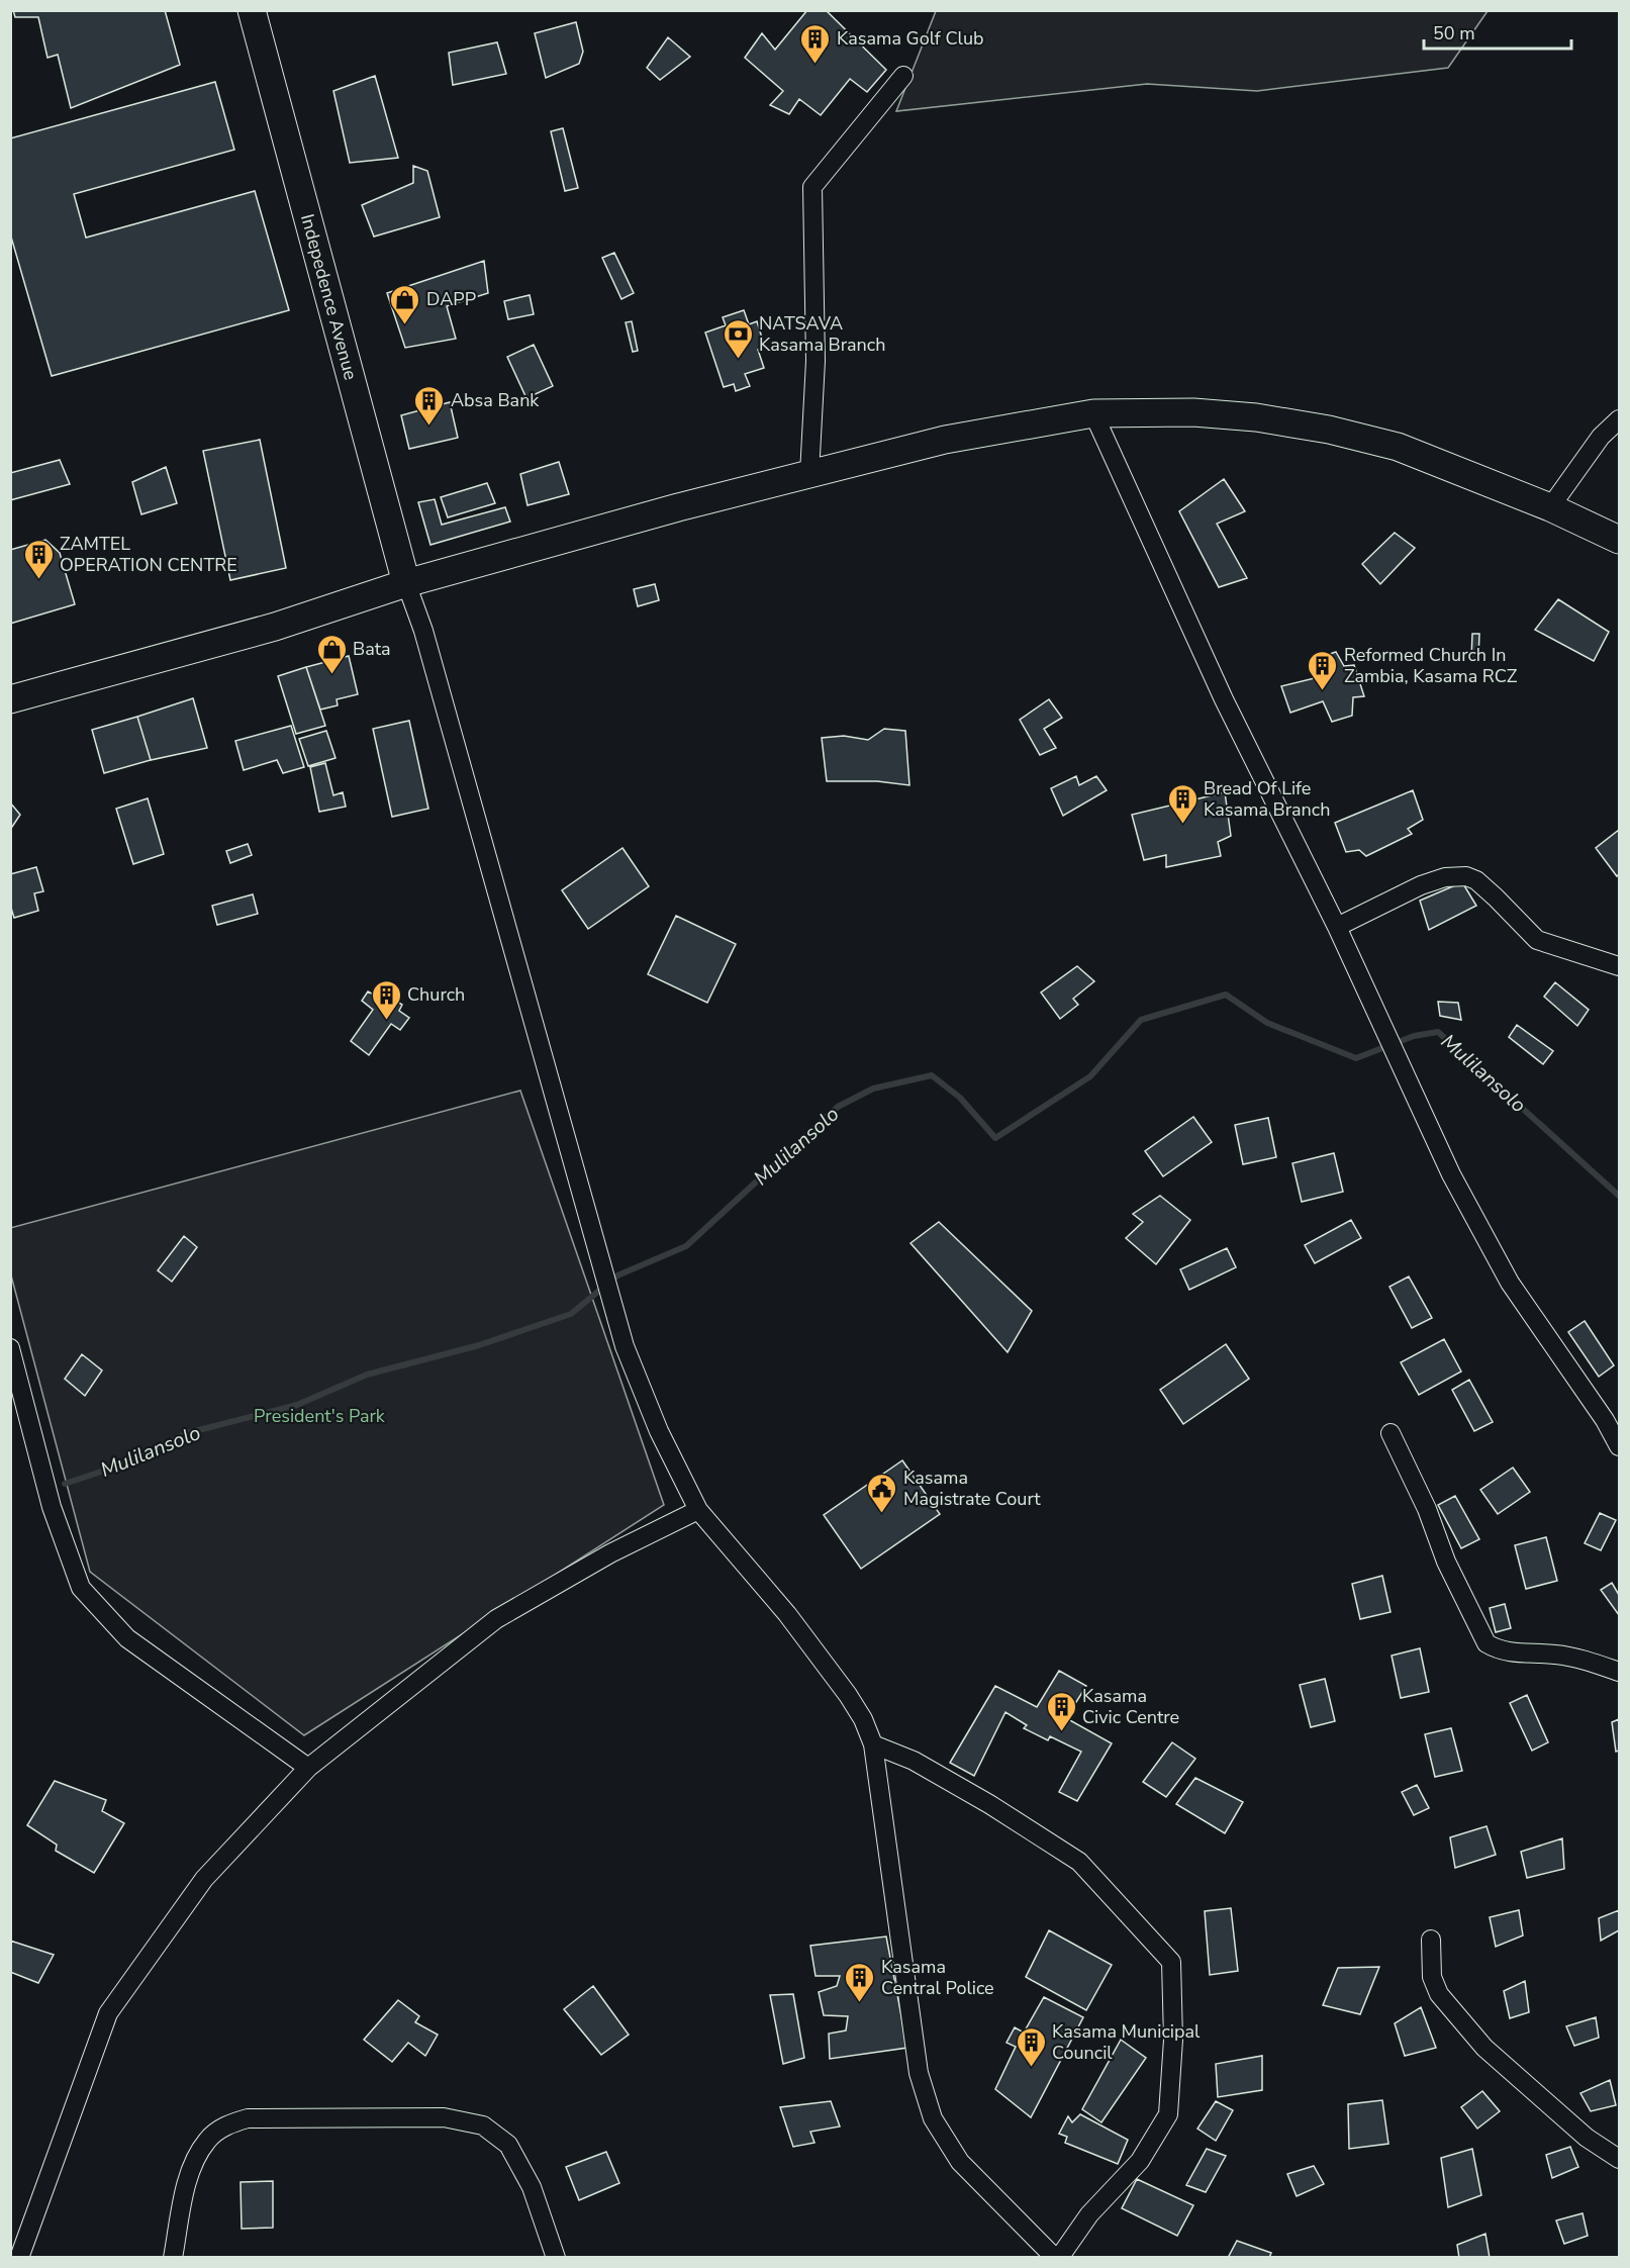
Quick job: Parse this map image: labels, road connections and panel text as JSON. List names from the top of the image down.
{
  "streets": {
    "main road": ["Indepedence Avenue"]
  },
  "water": ["Mulilansolo"],
  "parks": ["President's Park"],
  "places": {
    "building": [
      "Kasama Golf Club",
      "Absa Bank",
      "ZAMTEL OPERATION CENTRE",
      "Reformed Church In Zambia, Kasama RCZ",
      "Bread Of Life Kasama Branch",
      "Church",
      "Kasama Civic Centre",
      "Kasama Central Police",
      "Kasama Municipal Council"
    ],
    "shop": ["DAPP", "Bata"],
    "bank": ["NATSAVA Kasama Branch"],
    "public building": ["Kasama Magistrate Court"]
  },
  "scale_bar": "50 m"
}
